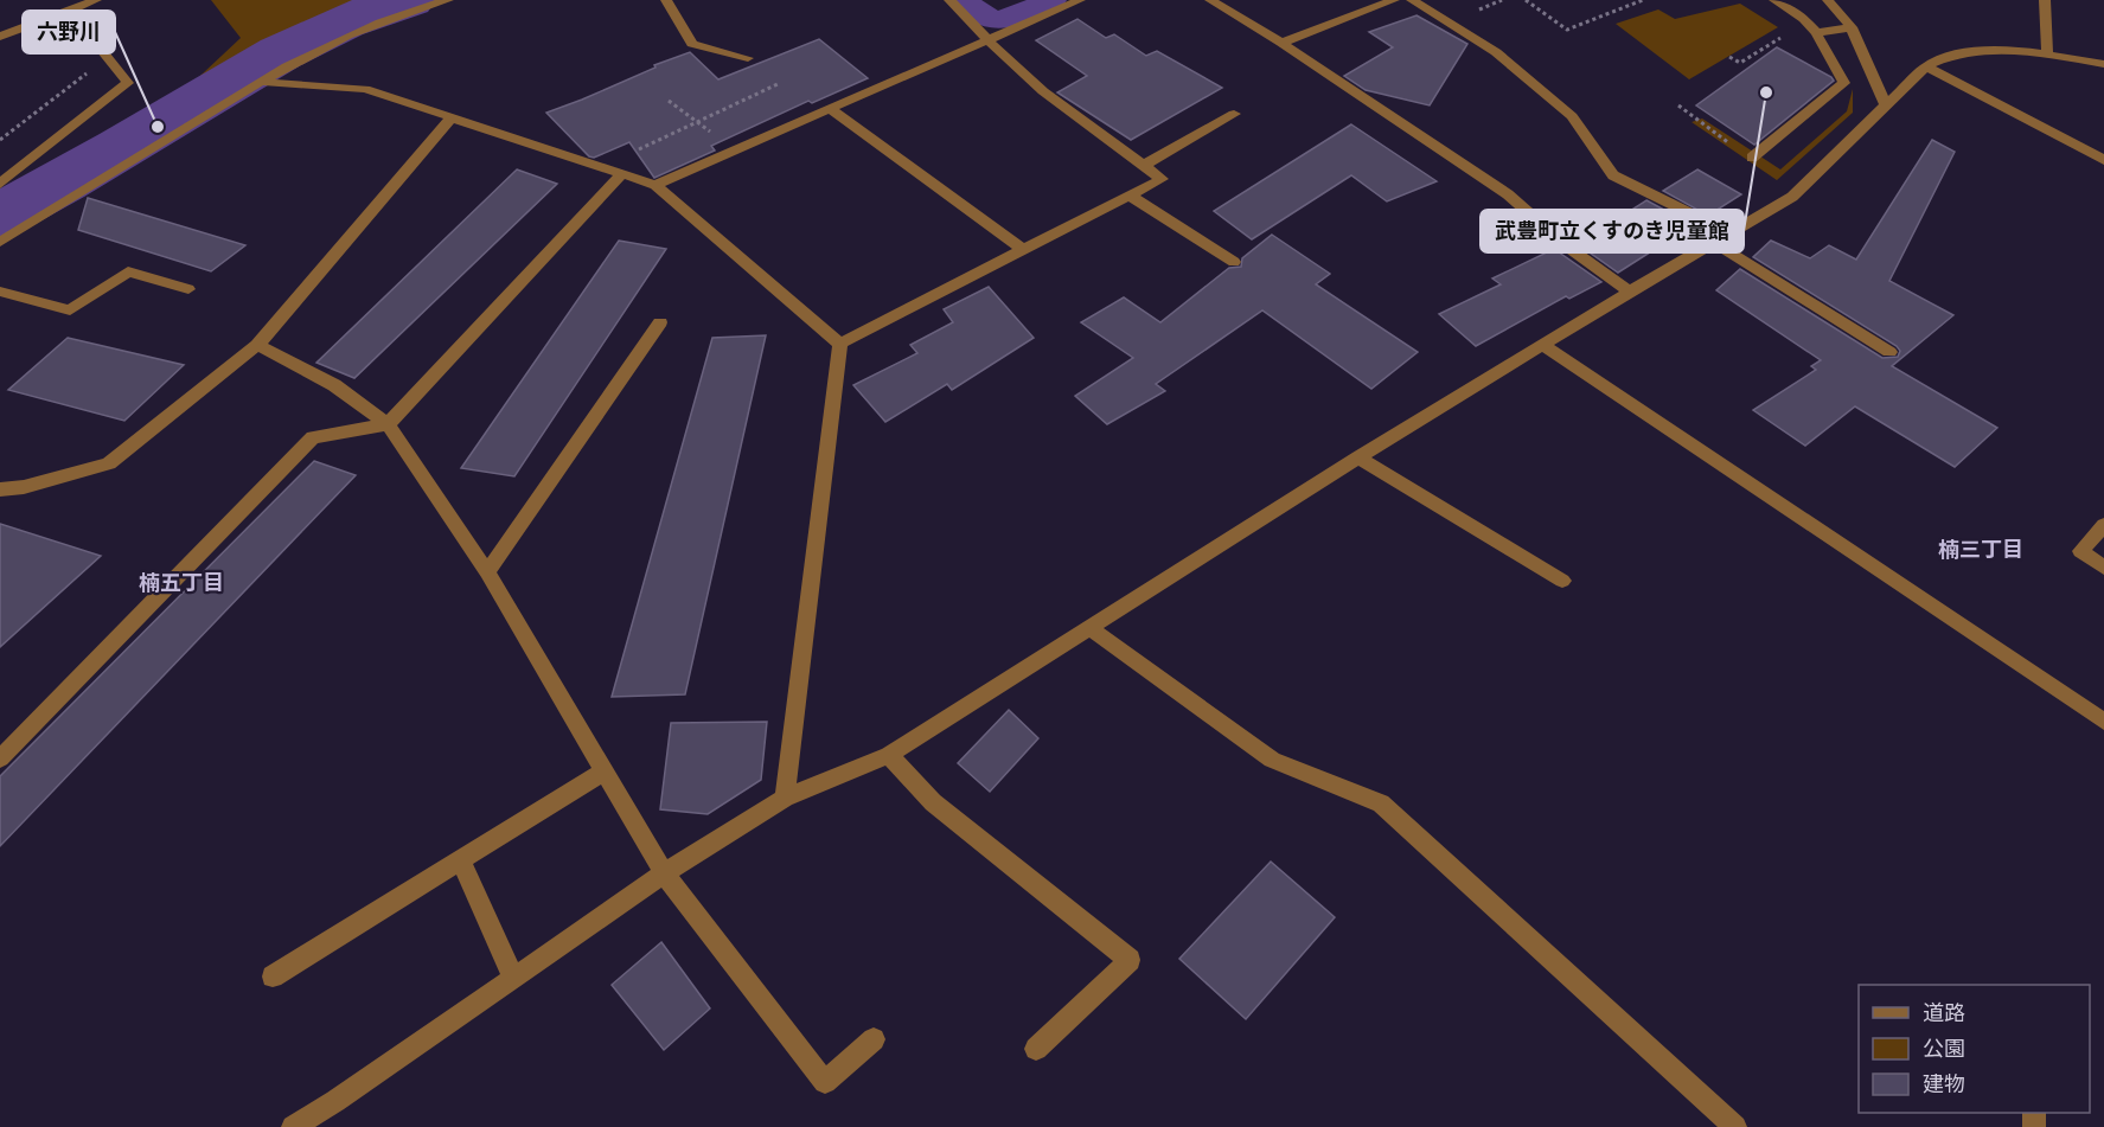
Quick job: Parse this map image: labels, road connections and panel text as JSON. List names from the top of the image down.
{
  "districts": ["楠三丁目", "楠五丁目"],
  "places": ["武豊町立くすのき児童館", "六野川"],
  "legend": ["道路", "公園", "建物"]
}
